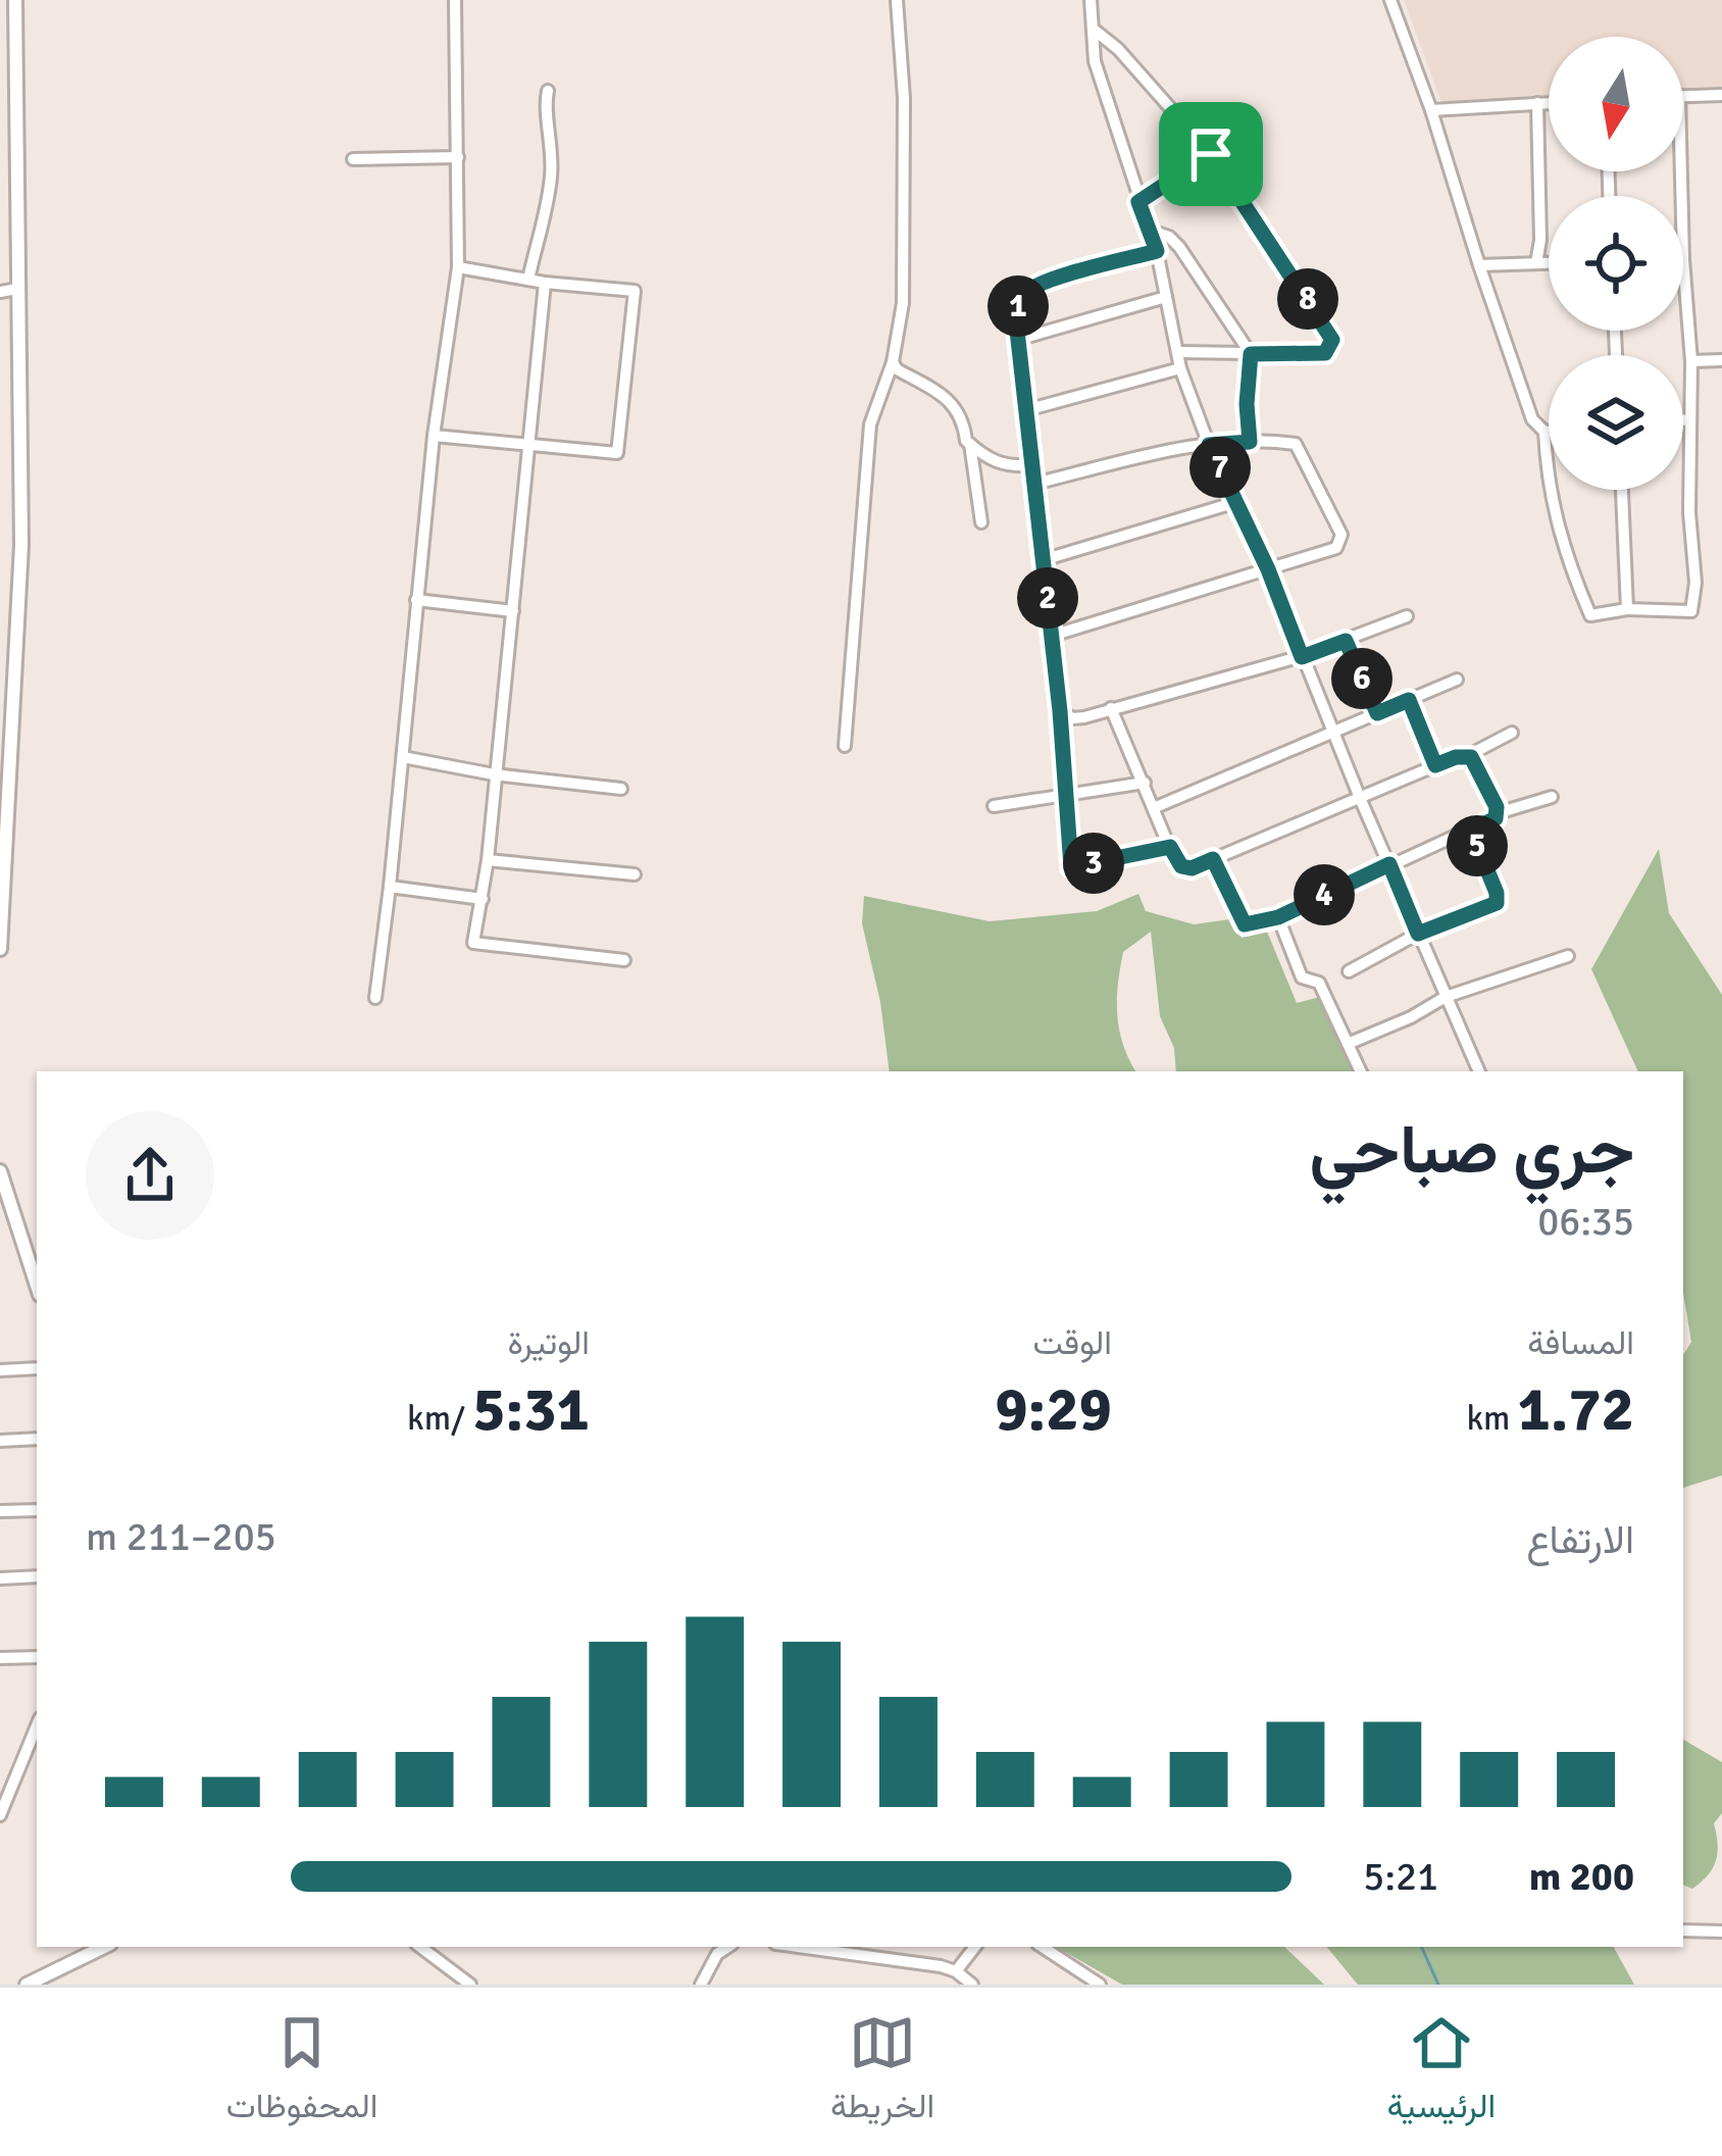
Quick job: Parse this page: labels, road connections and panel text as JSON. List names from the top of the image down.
{
  "north": "bottom",
  "page": {
    "pins": [
      "8",
      "1",
      "7",
      "2",
      "6",
      "5",
      "3",
      "4"
    ],
    "heading": ["جري صباحي", "06:35"],
    "stats": [
      ["المسافة", "1.72 km"],
      ["الوقت", "9:29"],
      ["الوتيرة", "5:31 /km"]
    ],
    "chart": ["الارتفاع", "205–211 m"],
    "list": [
      {
        "name": "200 m",
        "note": "5:21"
      }
    ],
    "tabs": ["الرئيسية", "الخريطة", "المحفوظات"]
  }
}
